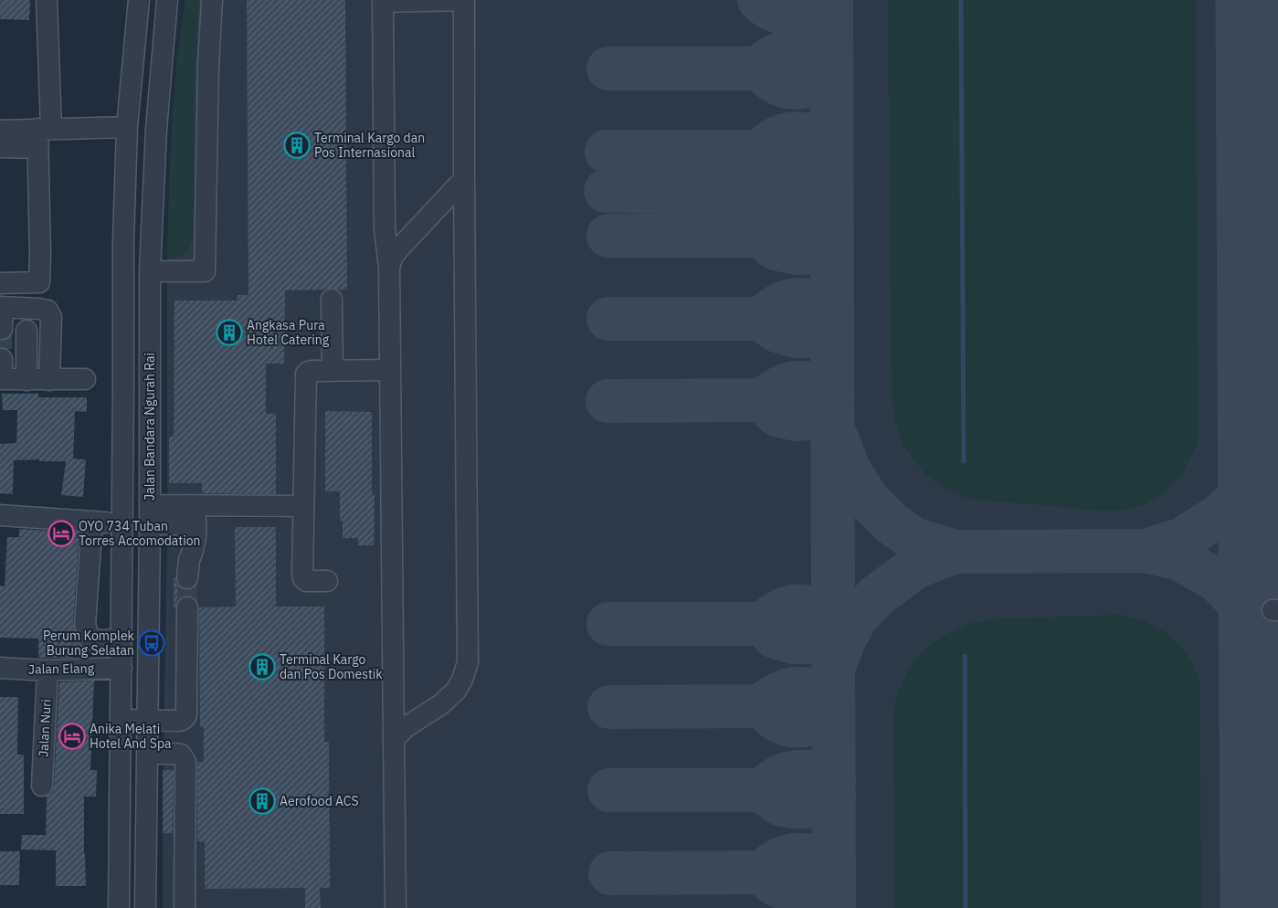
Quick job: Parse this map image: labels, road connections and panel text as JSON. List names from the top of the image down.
{
  "streets": {
    "street": ["Jalan Bandara Ngurah Rai", "Jalan Elang", "Jalan Nuri"]
  },
  "crossings": [
    ["Jalan Bandara Ngurah Rai", "Jalan Elang"],
    ["Jalan Elang", "Jalan Nuri"]
  ],
  "places": {
    "building": [
      "Terminal Kargo dan Pos Internasional",
      "Angkasa Pura Hotel Catering",
      "Terminal Kargo dan Pos Domestik",
      "Aerofood ACS"
    ],
    "hotel": ["OYO 734 Tuban Torres Accomodation", "Anika Melati Hotel And Spa"],
    "bus stop": ["Perum Komplek Burung Selatan"]
  }
}
